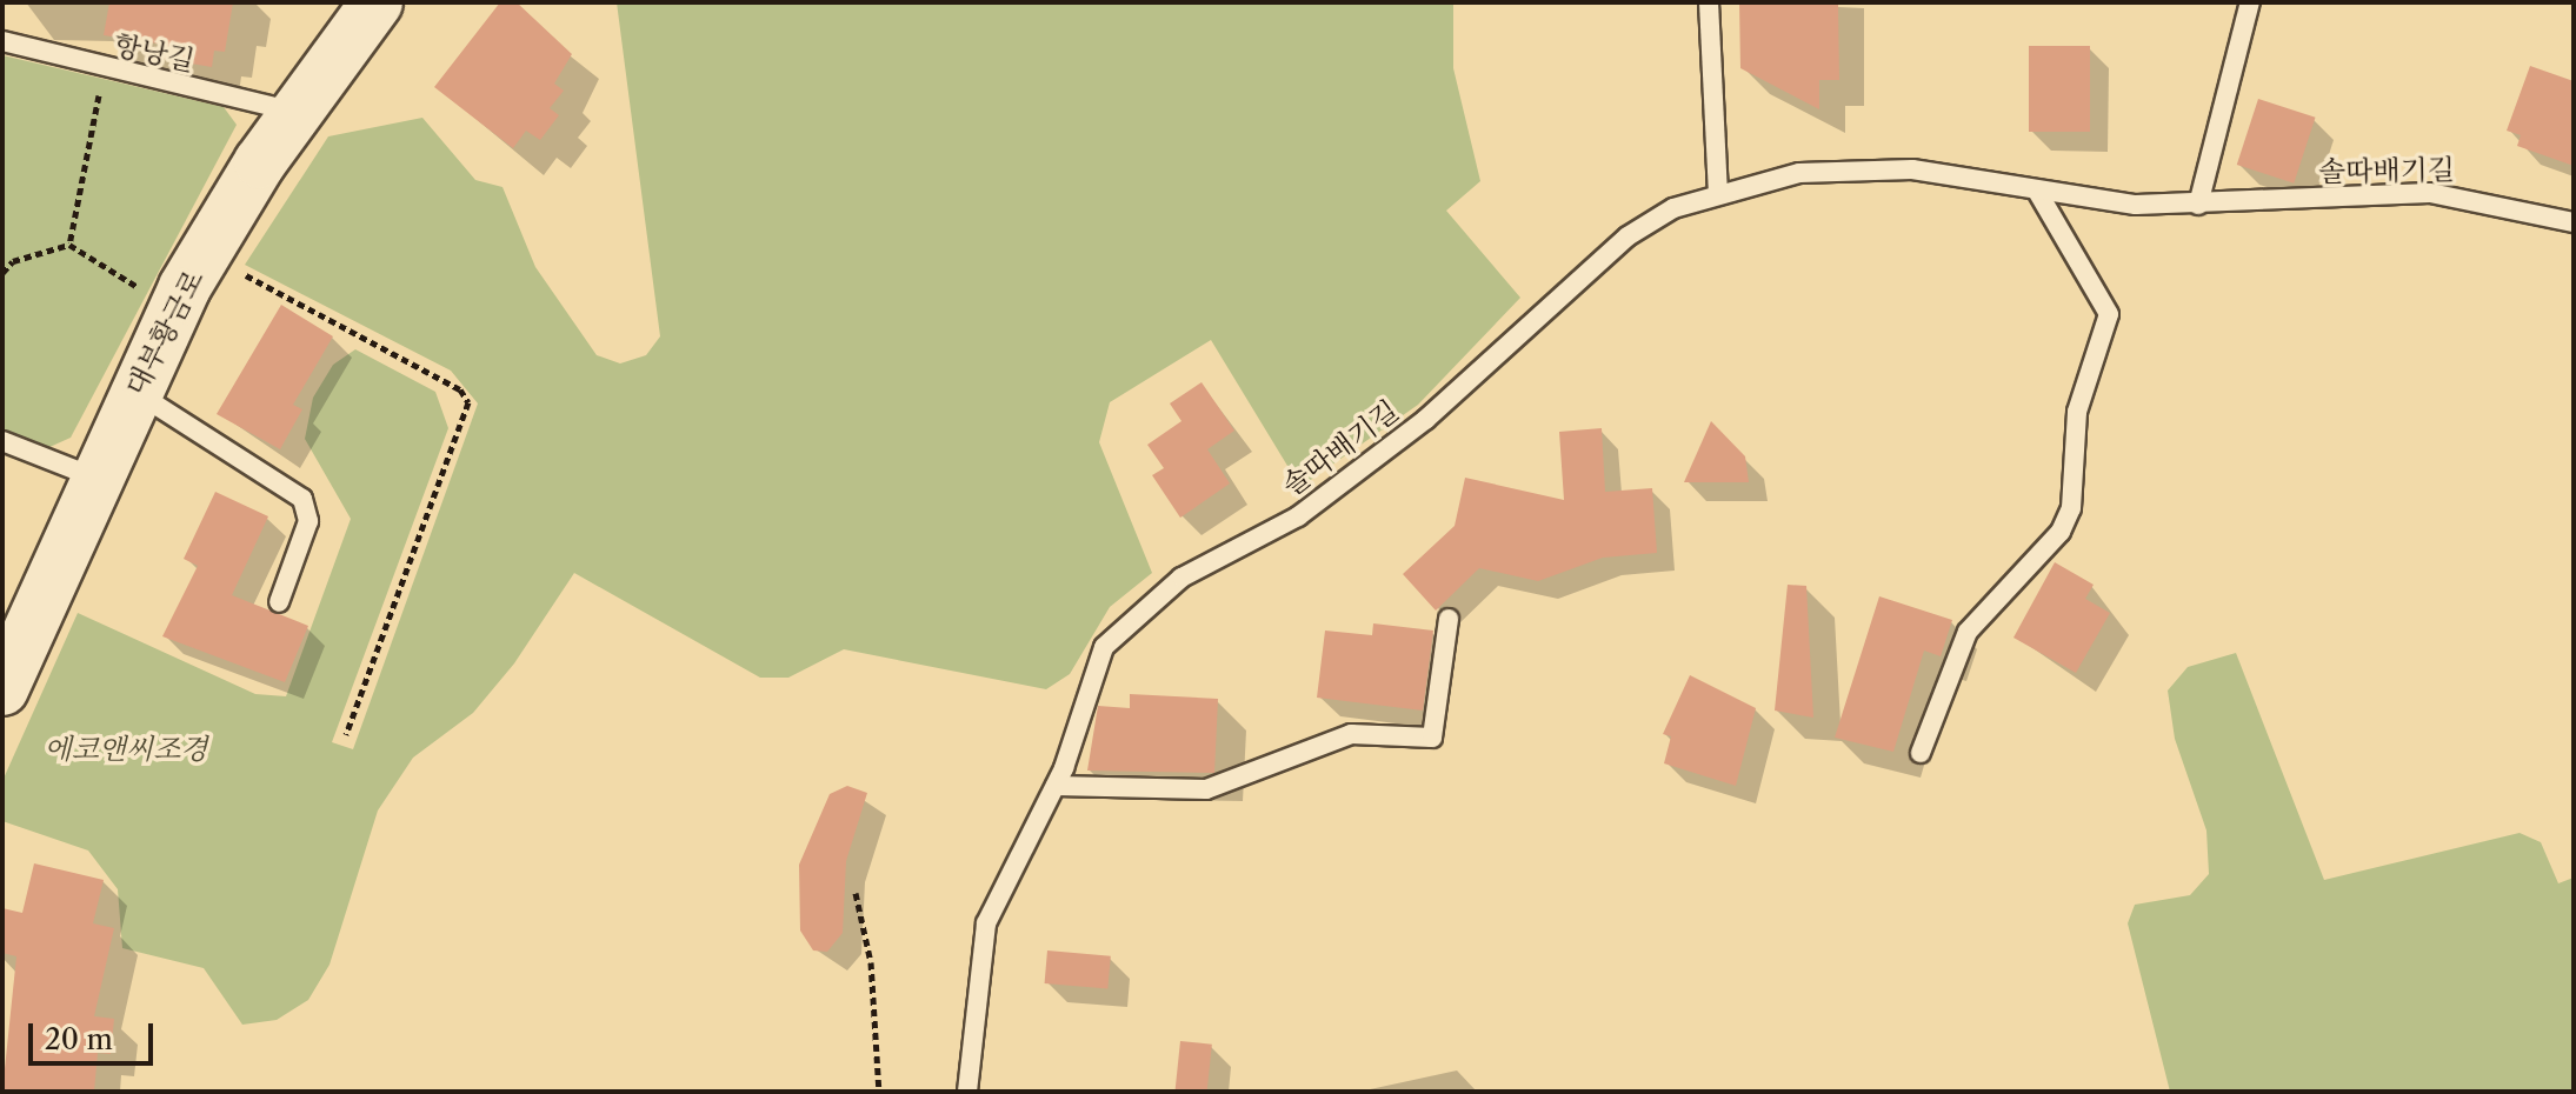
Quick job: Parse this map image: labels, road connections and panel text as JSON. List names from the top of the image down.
{
  "streets": {
    "main road": ["대부황금로"],
    "lane": ["항낭길", "솔따배기길"]
  },
  "crossings": [
    ["항낭길", "대부황금로"]
  ],
  "parks": ["에코앤씨조경"],
  "scale_bar": "20 m"
}
